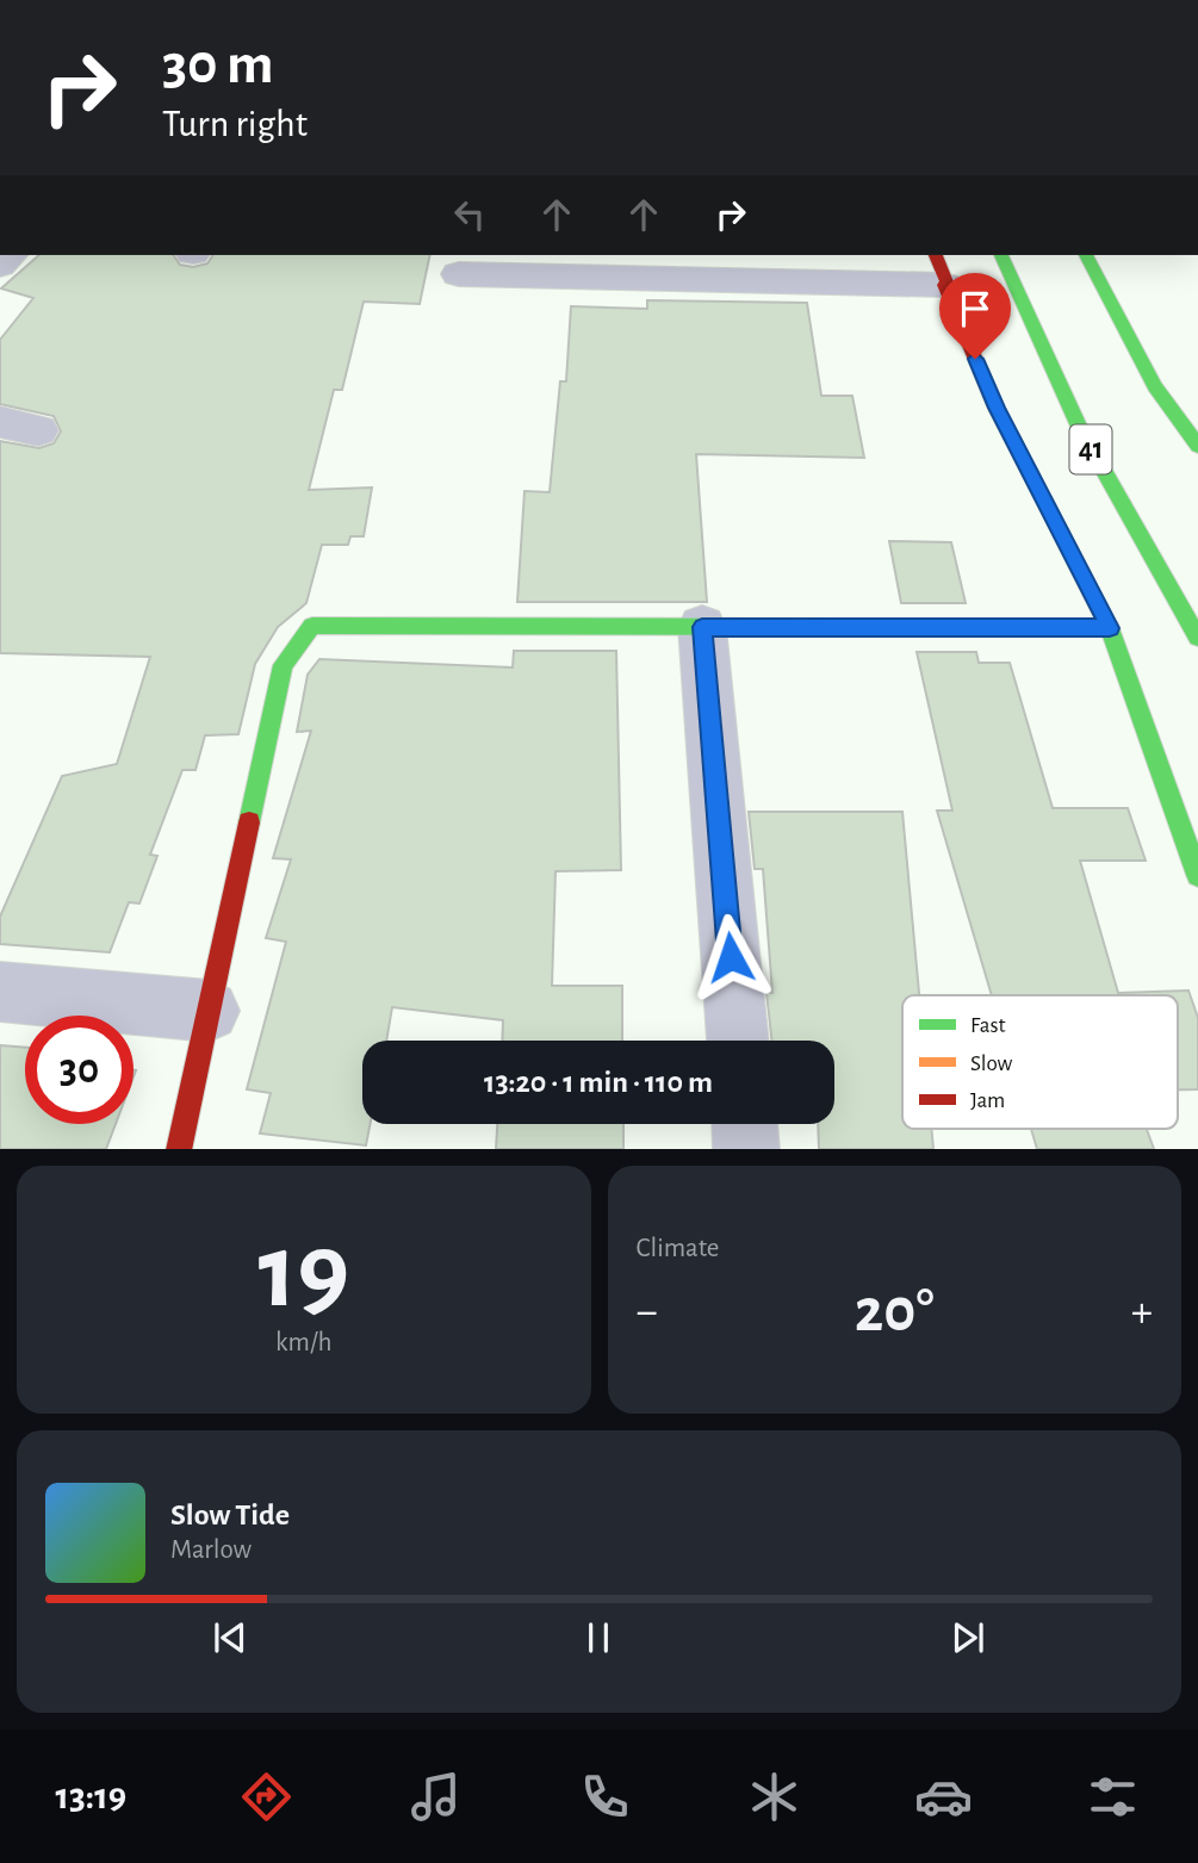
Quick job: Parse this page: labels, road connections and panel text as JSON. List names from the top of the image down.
{
  "streets": {
    "main road": ["41"]
  },
  "legend": ["Fast", "Slow", "Jam"],
  "page": {
    "turn": ["30 m", "Turn right"],
    "limit": "30",
    "trip": "13:20 · 1 min · 110 m",
    "tile": [
      ["19", "km/h"],
      "Climate"
    ],
    "heat": ["−", "20°", "+"],
    "song": ["Slow Tide", "Marlow"],
    "tabs": "13:19"
  }
}
